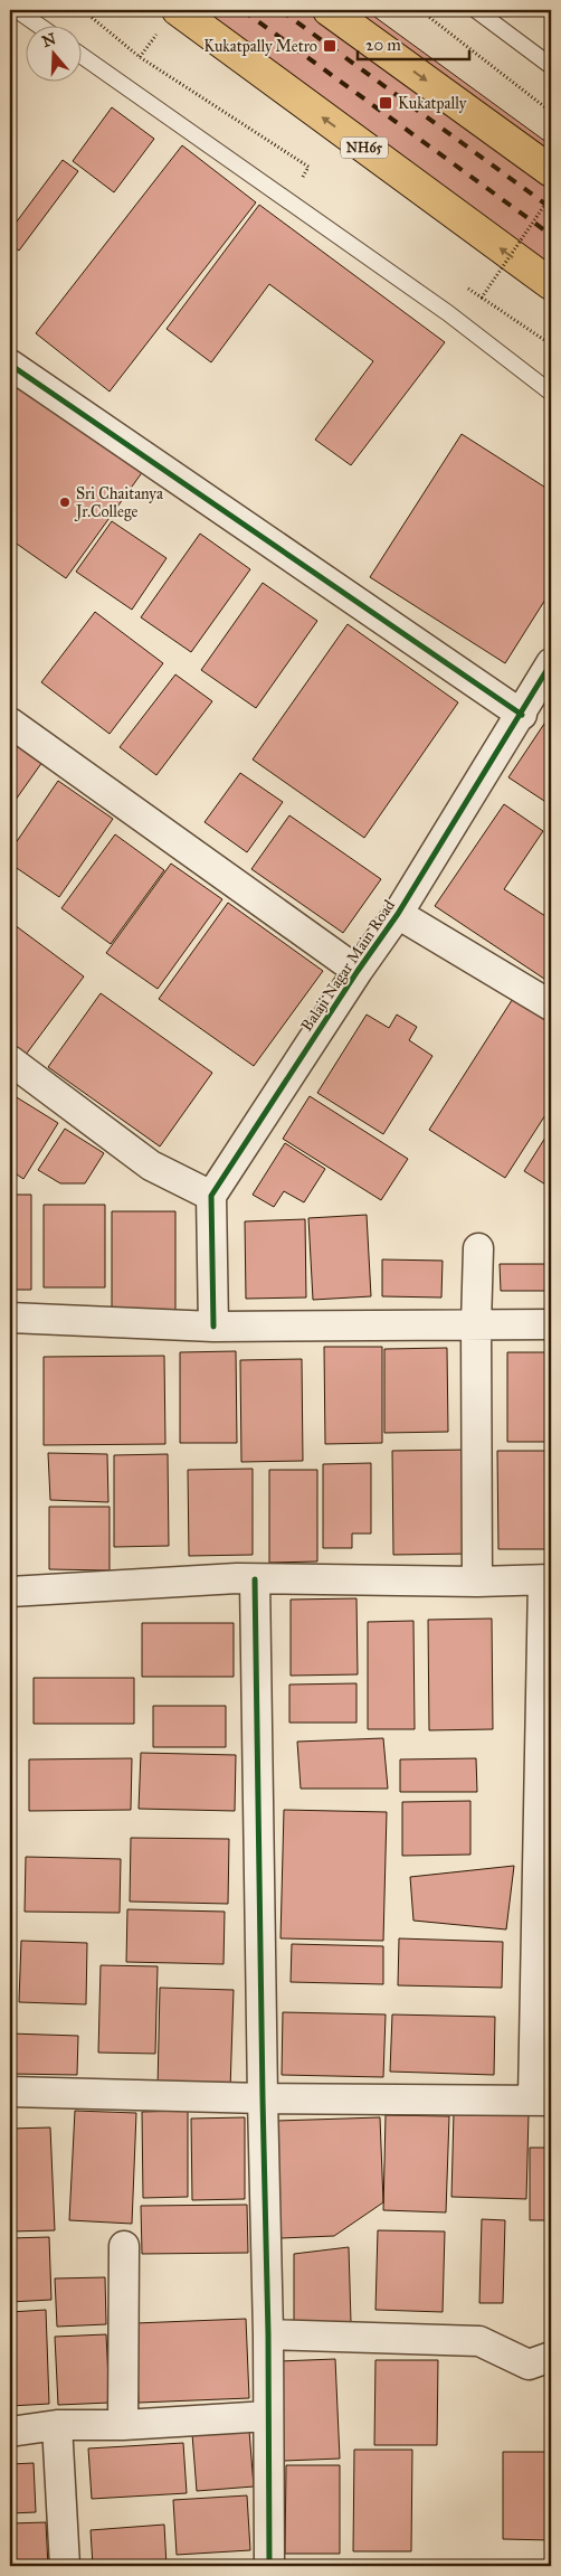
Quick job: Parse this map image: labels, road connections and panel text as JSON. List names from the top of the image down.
{
  "streets": {
    "highway": ["NH65"],
    "street": ["Balaji Nagar Main Road"]
  },
  "places": {
    "transit": ["Kukatpally Metro", "Kukatpally"],
    "other": ["Sri Chaitanya Jr.College"]
  },
  "scale_bar": "20 m",
  "north": "top"
}
